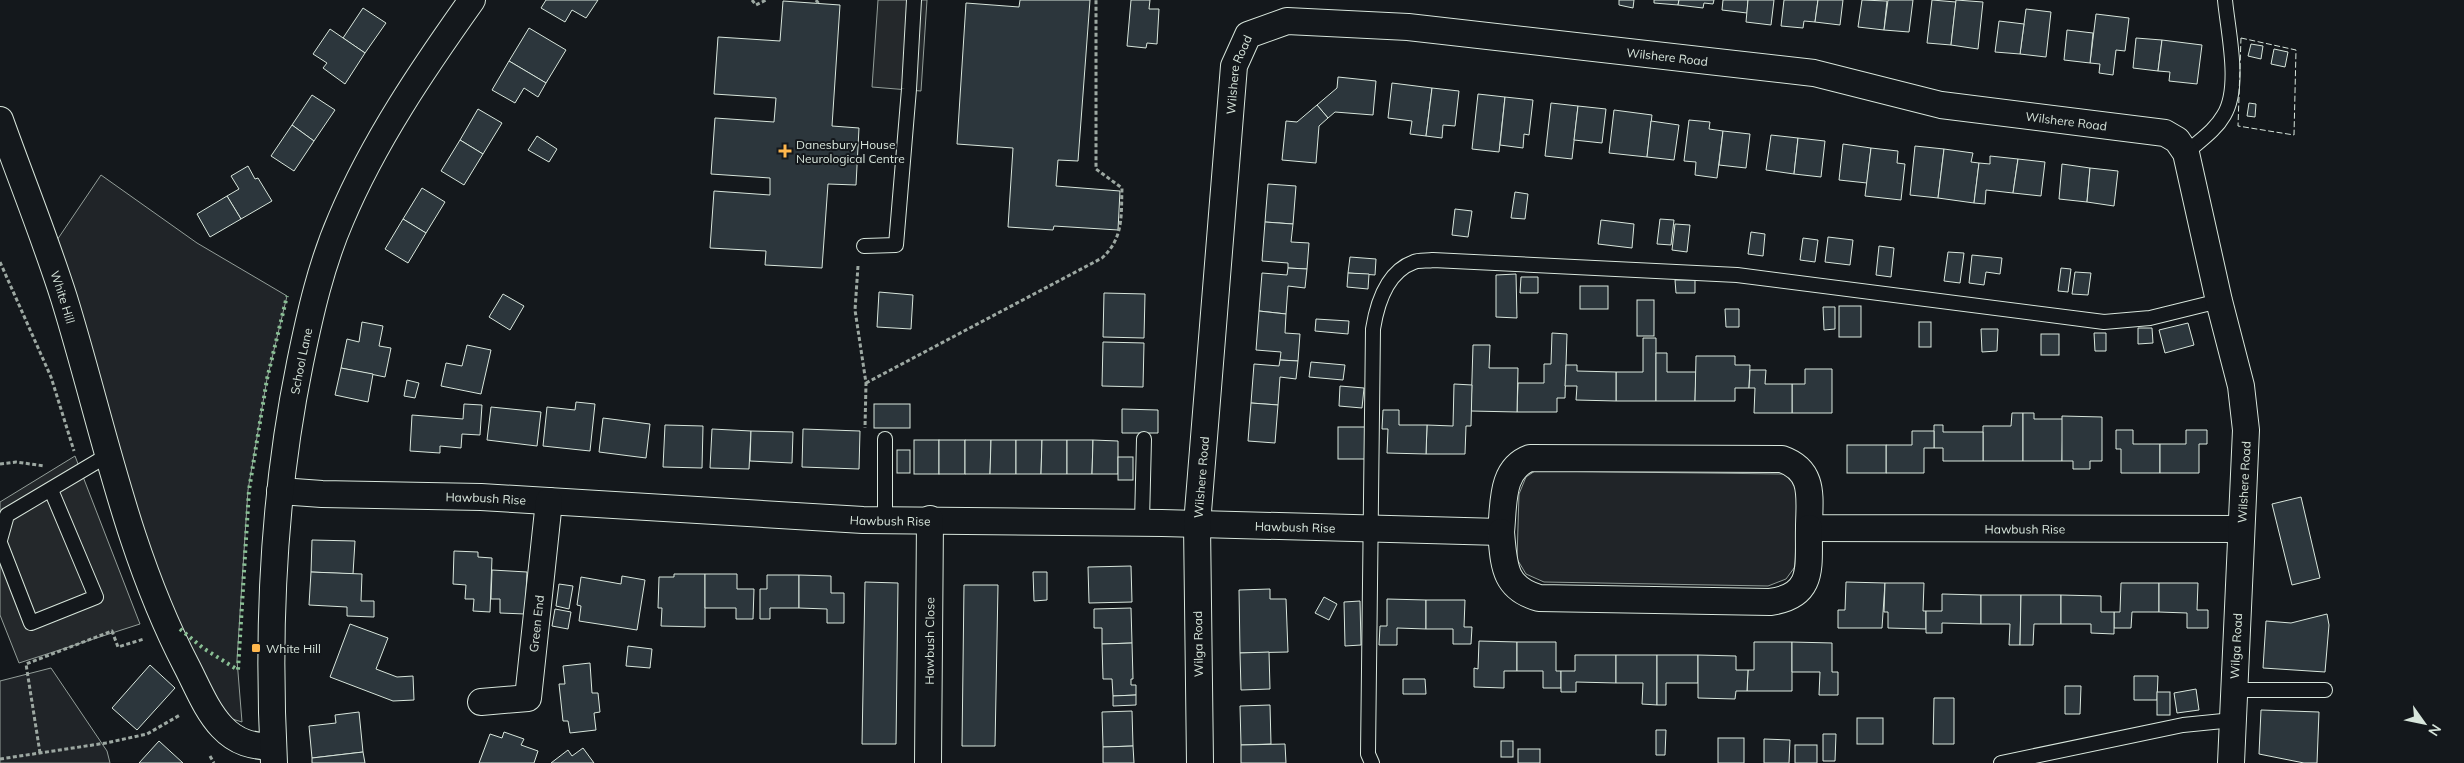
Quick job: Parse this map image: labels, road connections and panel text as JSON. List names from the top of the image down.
{
  "streets": {
    "street": [
      "Wilshere Road",
      "White Hill",
      "School Lane",
      "Hawbush Rise",
      "Green End",
      "Hawbush Close",
      "Wilga Road"
    ]
  },
  "crossings": [
    ["Wilshere Road", "Hawbush Rise"],
    ["Wilshere Road", "Wilga Road"],
    ["White Hill", "School Lane"],
    ["School Lane", "Hawbush Rise"],
    ["Hawbush Rise", "Green End"],
    ["Hawbush Rise", "Hawbush Close"],
    ["Hawbush Rise", "Wilga Road"]
  ],
  "places": {
    "health": ["Danesbury House Neurological Centre"],
    "transit": ["White Hill"]
  },
  "north": "bottom right"
}
